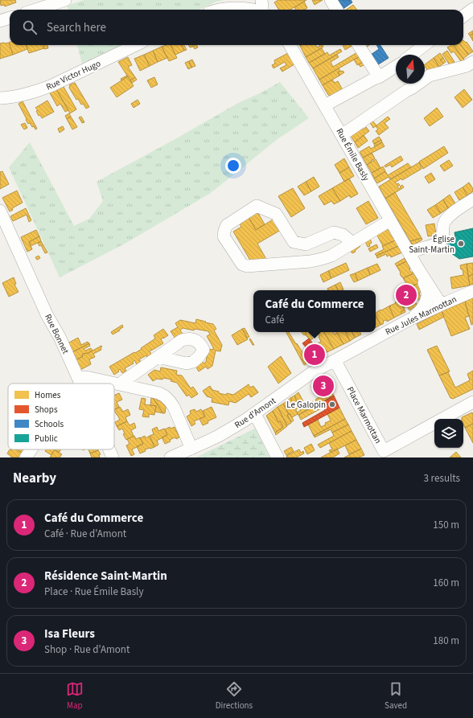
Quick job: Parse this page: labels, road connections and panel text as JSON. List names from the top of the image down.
{
  "streets": {
    "street": [
      "Rue Victor Hugo",
      "Rue Émile Basly",
      "Rue Jules Marmottan",
      "Rue Bonnet",
      "Rue d'Amont",
      "Place Marmottan"
    ]
  },
  "crossings": [
    ["Rue Émile Basly", "Rue Jules Marmottan"],
    ["Rue Jules Marmottan", "Rue d'Amont"],
    ["Rue Jules Marmottan", "Place Marmottan"],
    ["Rue d'Amont", "Place Marmottan"]
  ],
  "places": ["Église Saint-Martin", "Le Galopin"],
  "legend": [
    "Homes",
    "Shops",
    "Schools",
    "Public"
  ],
  "north": "top",
  "page": {
    "search": "Search here",
    "pins": ["2", "1", "3"],
    "popup": ["Café du Commerce", "Café"],
    "heading": ["Nearby", "3 results"],
    "list": [
      {
        "mark": "1",
        "name": "Café du Commerce",
        "note": "Café · Rue d'Amont",
        "value": "150 m"
      },
      {
        "mark": "2",
        "name": "Résidence Saint-Martin",
        "note": "Place · Rue Émile Basly",
        "value": "160 m"
      },
      {
        "mark": "3",
        "name": "Isa Fleurs",
        "note": "Shop · Rue d'Amont",
        "value": "180 m"
      }
    ],
    "nav": ["Map", "Directions", "Saved"]
  }
}
